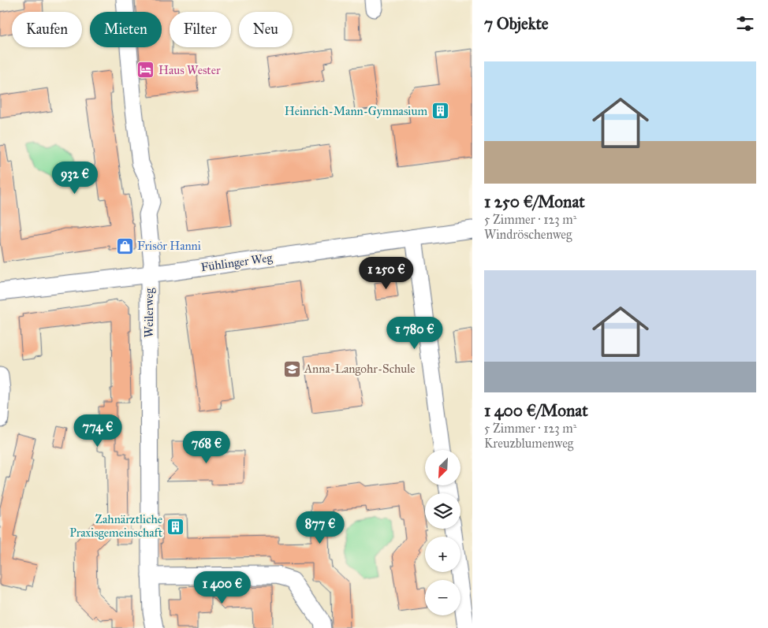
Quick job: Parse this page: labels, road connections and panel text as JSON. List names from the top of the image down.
{
  "streets": {
    "street": ["Fühlinger Weg", "Weilerweg"]
  },
  "crossings": [
    ["Fühlinger Weg", "Weilerweg"]
  ],
  "places": {
    "hotel": ["Haus Wester"],
    "building": ["Heinrich-Mann-Gymnasium", "Zahnärztliche Praxisgemeinschaft"],
    "shop": ["Frisör Hanni"],
    "school or university": ["Anna-Langohr-Schule"]
  },
  "north": "bottom left",
  "page": {
    "heading": "7 Objekte",
    "chip": [
      "Kaufen",
      "Mieten",
      "Filter",
      "Neu"
    ],
    "list": [
      {
        "name": "1 250 €/Monat",
        "note": "5 Zimmer · 123 m² · Windröschenweg"
      },
      {
        "name": "1 400 €/Monat",
        "note": "5 Zimmer · 123 m² · Kreuzblumenweg"
      }
    ],
    "price": [
      "932 €",
      "1 250 €",
      "1 780 €",
      "774 €",
      "768 €",
      "877 €",
      "1 400 €"
    ],
    "map_buttons": ["+", "−"]
  }
}
